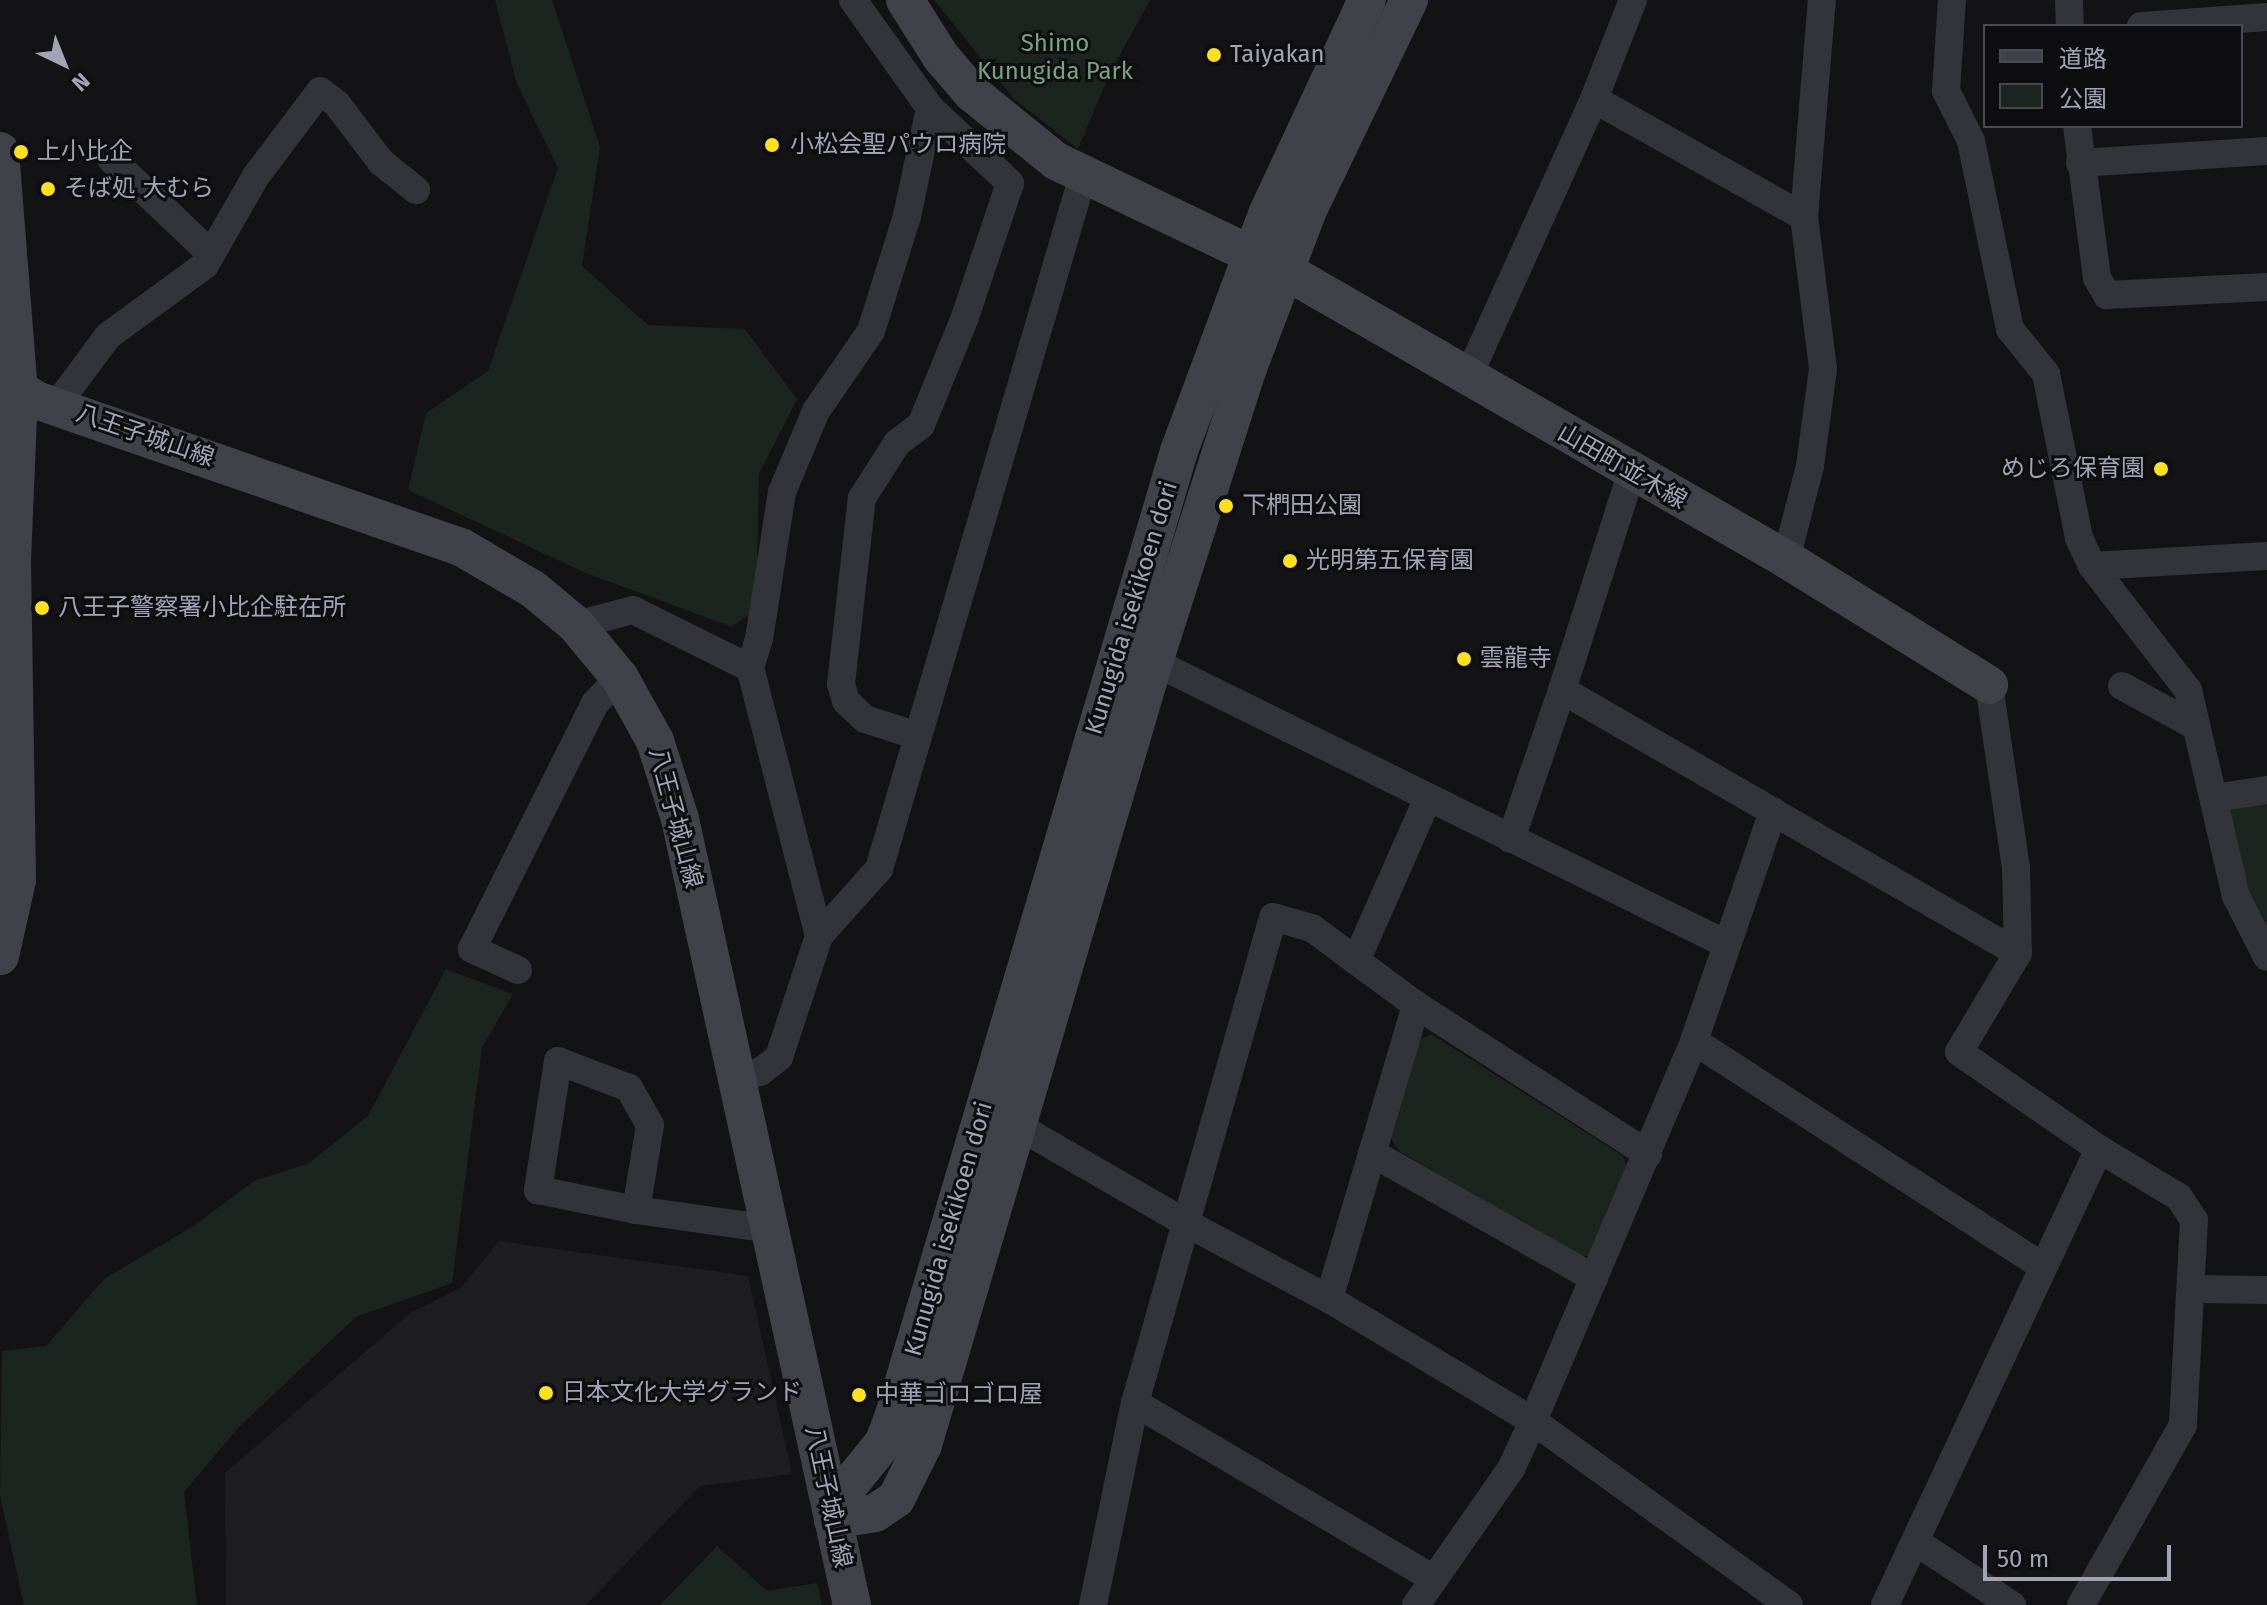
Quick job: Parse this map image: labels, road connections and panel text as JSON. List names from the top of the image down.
{
  "streets": {
    "street": ["八王子城山線", "山田町並木線", "Kunugida isekikoen dori"]
  },
  "crossings": [
    ["八王子城山線", "Kunugida isekikoen dori"],
    ["山田町並木線", "Kunugida isekikoen dori"]
  ],
  "parks": ["Shimo Kunugida Park"],
  "places": [
    "Taiyakan",
    "小松会聖パウロ病院",
    "上小比企",
    "そば処 大むら",
    "めじろ保育園",
    "下椚田公園",
    "光明第五保育園",
    "八王子警察署小比企駐在所",
    "雲龍寺",
    "日本文化大学グランド",
    "中華ゴロゴロ屋"
  ],
  "legend": ["道路", "公園"],
  "scale_bar": "50 m",
  "north": "bottom right"
}
